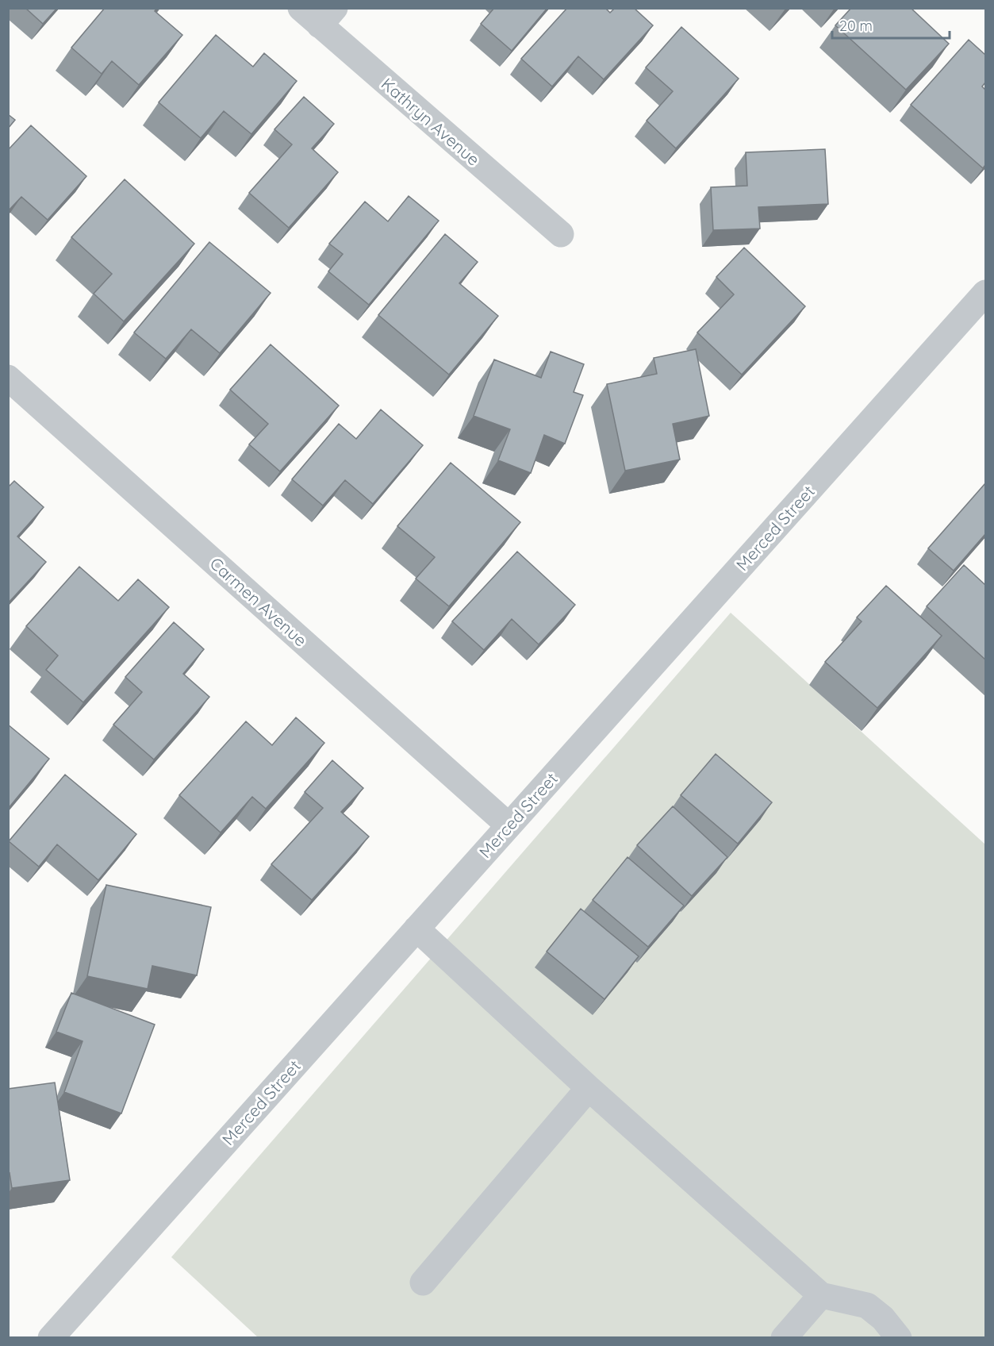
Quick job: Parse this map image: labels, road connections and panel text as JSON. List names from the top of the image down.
{
  "streets": {
    "street": ["Kathryn Avenue", "Merced Street", "Carmen Avenue"]
  },
  "crossings": [
    ["Merced Street", "Carmen Avenue"]
  ],
  "scale_bar": "20 m"
}
